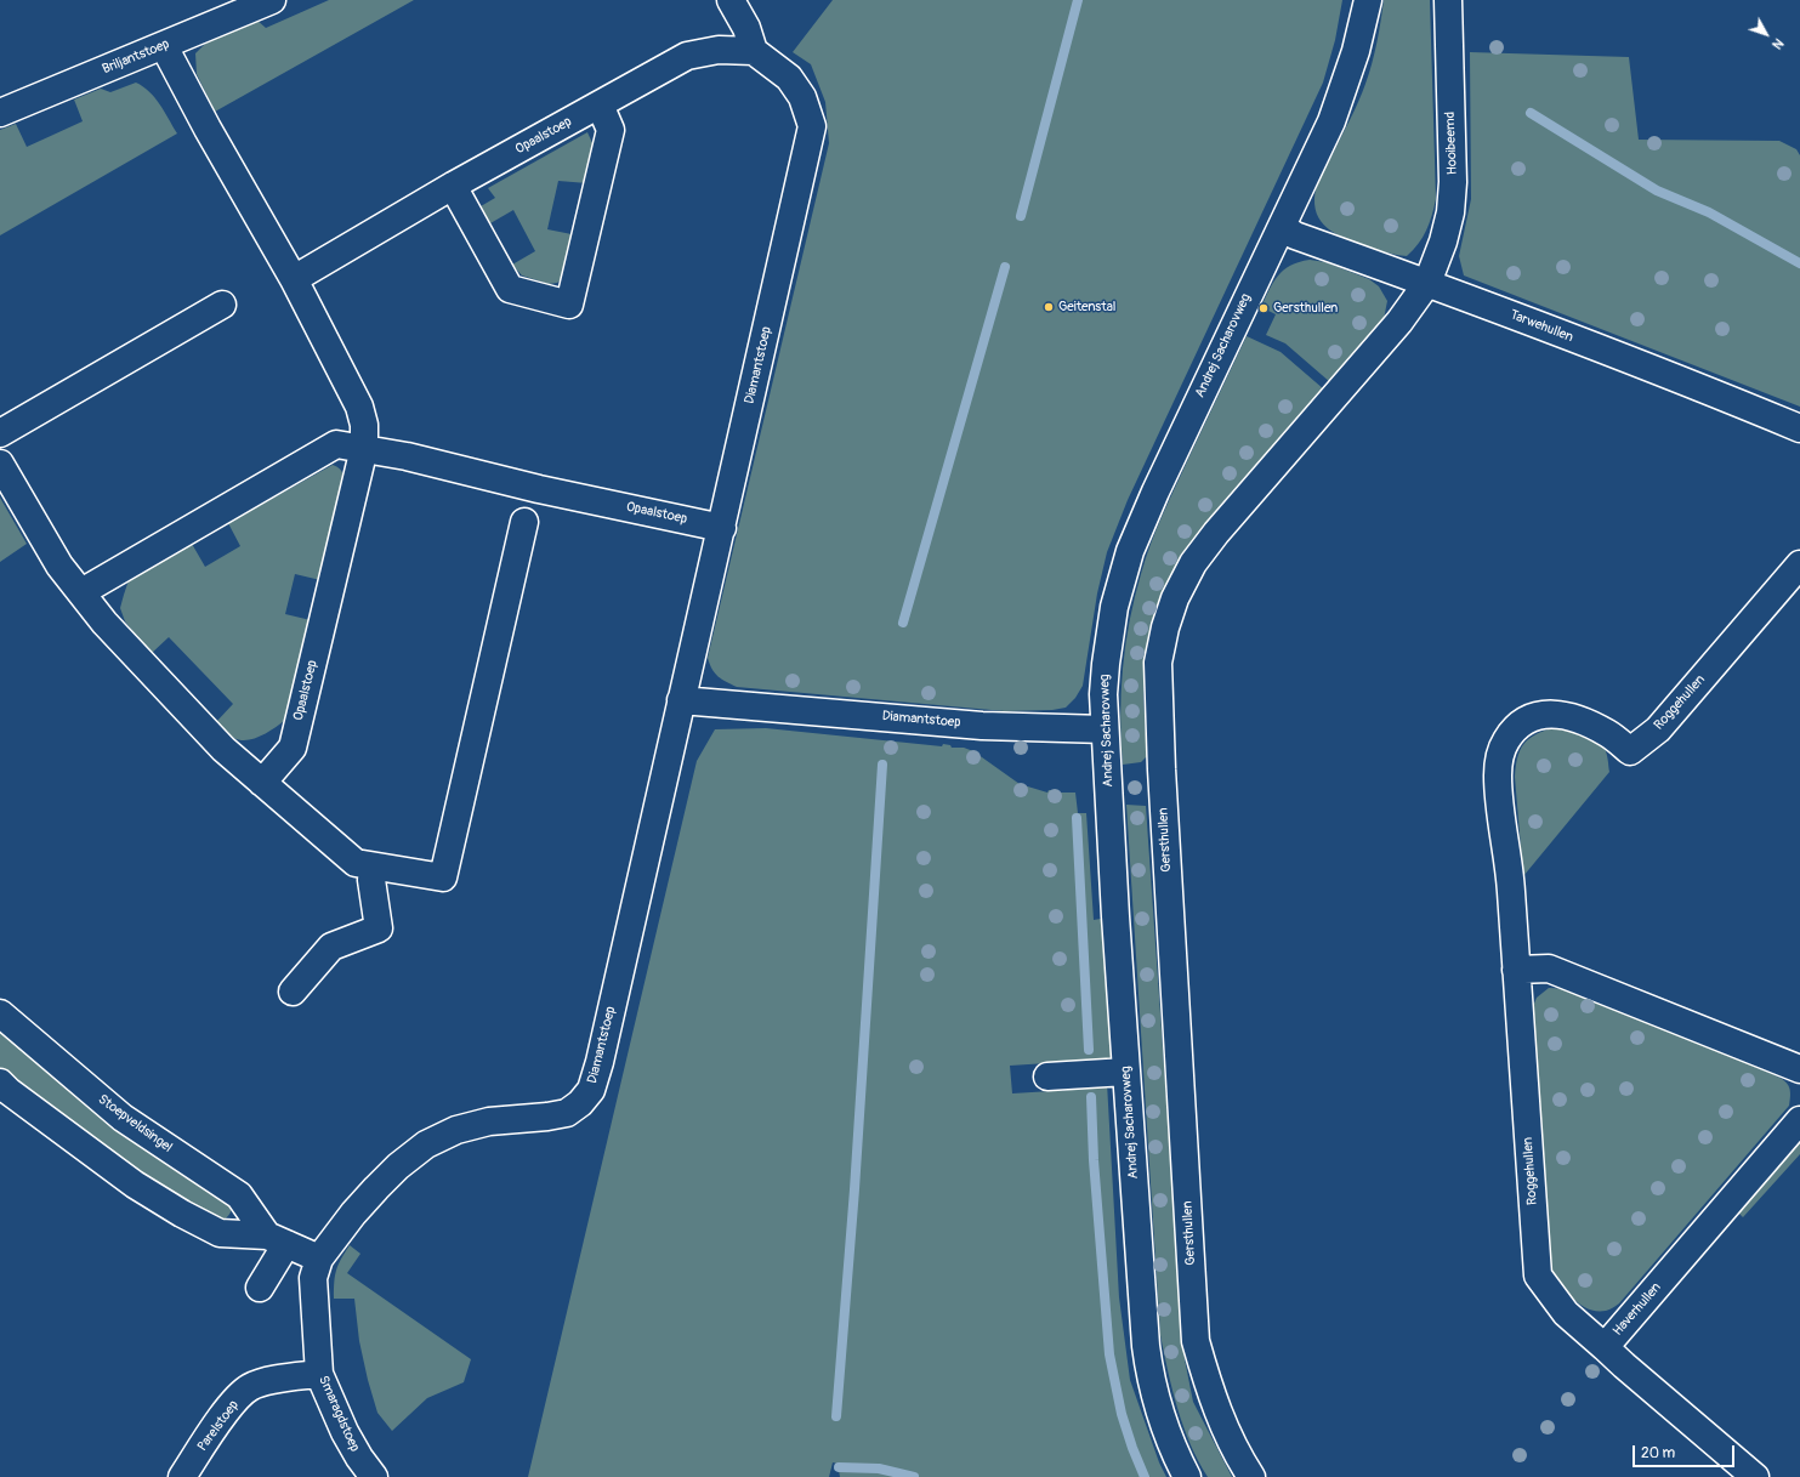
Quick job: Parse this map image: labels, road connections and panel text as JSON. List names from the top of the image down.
{
  "streets": {
    "street": [
      "Briljantstoep",
      "Opaalstoep",
      "Hooibeemd",
      "Tarwehullen",
      "Andrej Sacharovweg",
      "Diamantstoep",
      "Roggehullen",
      "Gersthullen",
      "Stoepveldsingel",
      "Haverhullen",
      "Smaragdstoep",
      "Parelstoep"
    ]
  },
  "crossings": [
    ["Briljantstoep", "Opaalstoep"],
    ["Opaalstoep", "Diamantstoep"],
    ["Hooibeemd", "Tarwehullen"],
    ["Hooibeemd", "Gersthullen"],
    ["Tarwehullen", "Andrej Sacharovweg"],
    ["Tarwehullen", "Gersthullen"],
    ["Andrej Sacharovweg", "Diamantstoep"],
    ["Diamantstoep", "Smaragdstoep"],
    ["Roggehullen", "Haverhullen"],
    ["Smaragdstoep", "Parelstoep"]
  ],
  "places": ["Geitenstal", "Gersthullen"],
  "scale_bar": "20 m",
  "north": "bottom right"
}
